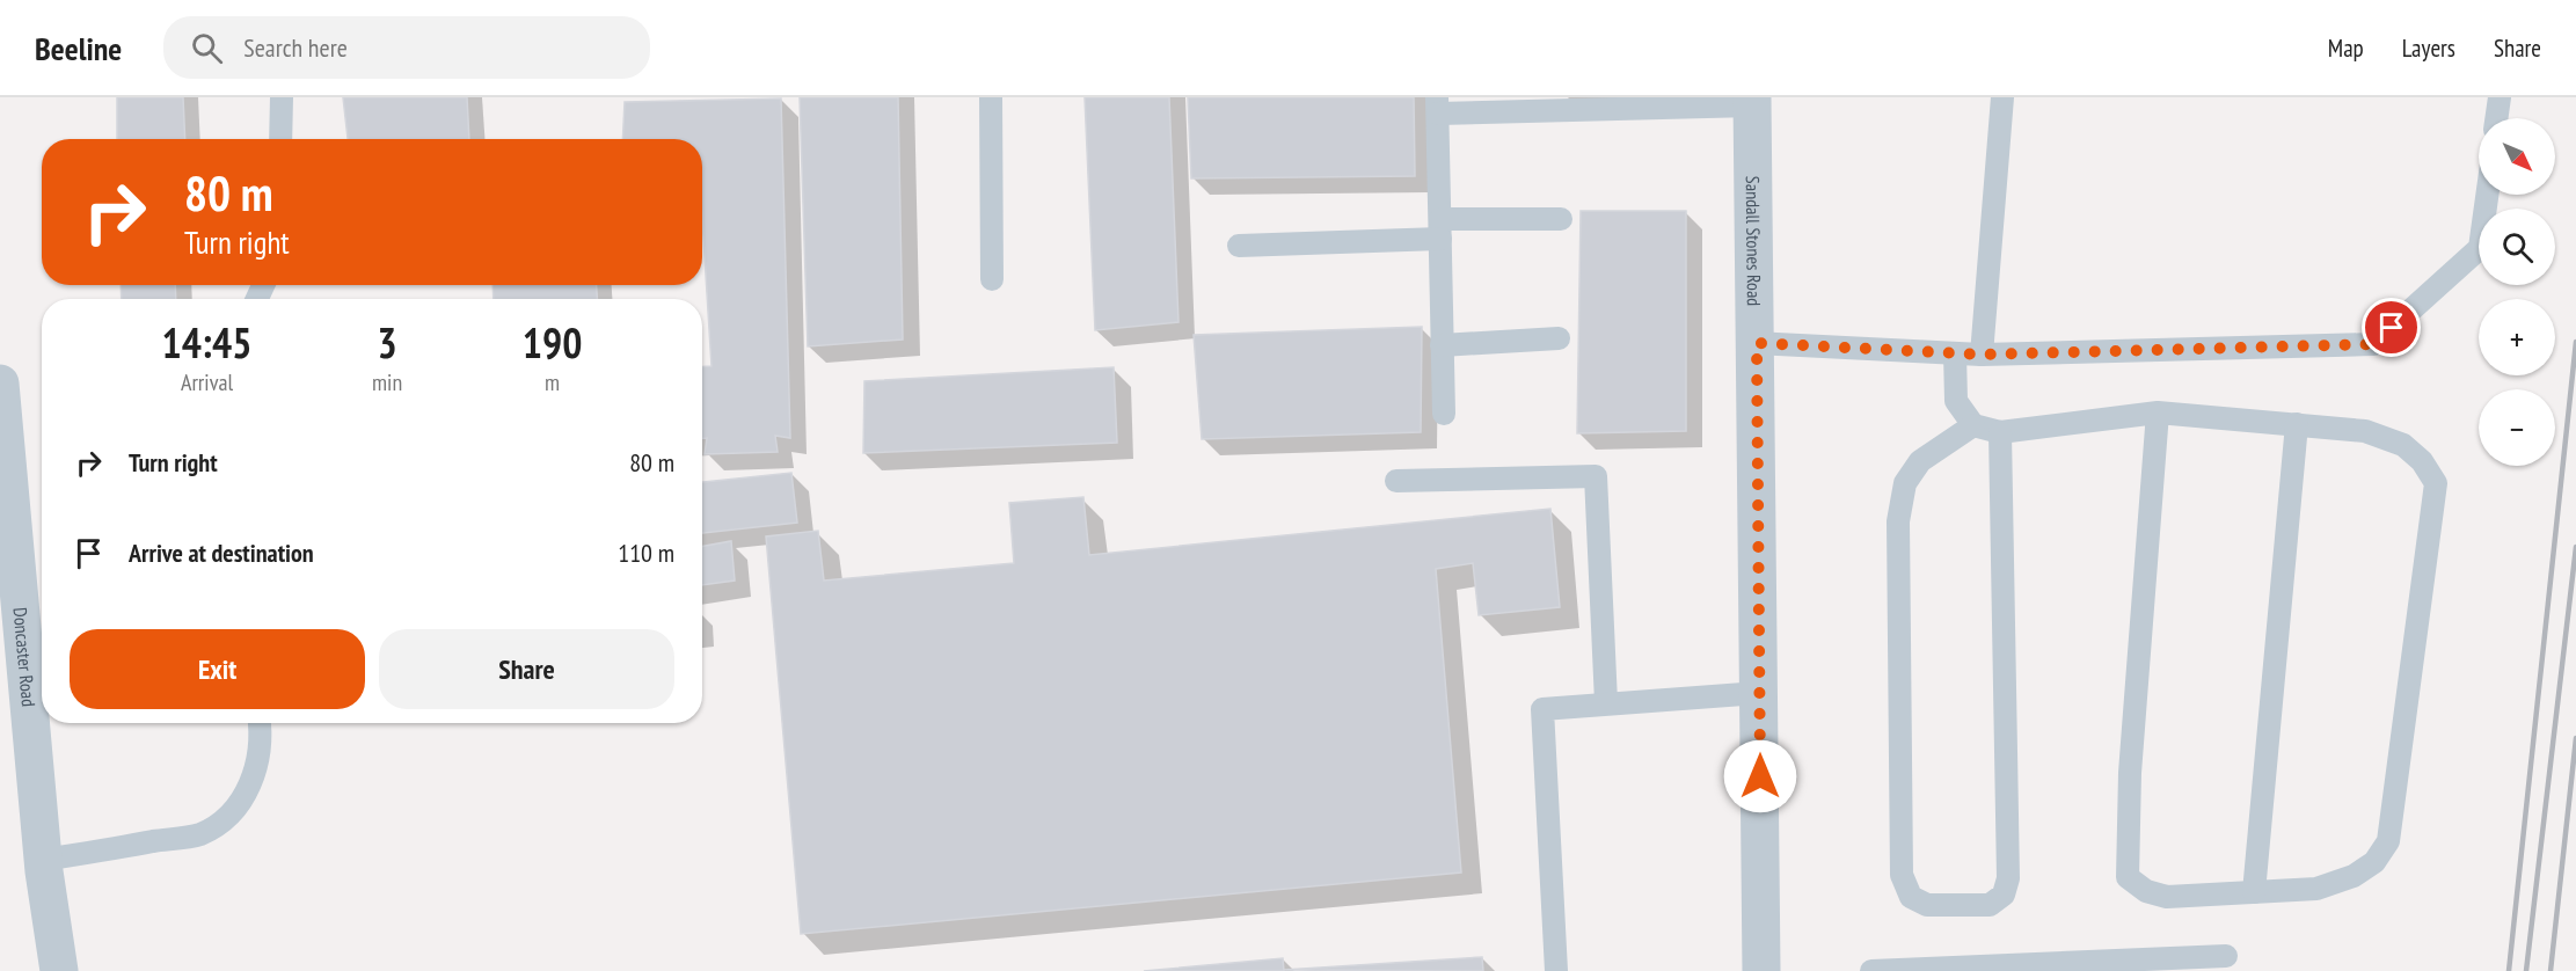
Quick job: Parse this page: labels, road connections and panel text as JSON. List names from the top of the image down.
{
  "streets": {
    "street": ["Sandall Stones Road", "Doncaster Road"]
  },
  "north": "bottom right",
  "page": {
    "header": "Beeline",
    "search": "Search here",
    "nav": ["Map", "Layers", "Share"],
    "map_buttons": ["+", "−"],
    "turn": ["80 m", "Turn right"],
    "eta": [
      "14:45",
      "Arrival",
      "3",
      "min",
      "190",
      "m"
    ],
    "list": [
      {
        "name": "Turn right",
        "value": "80 m"
      },
      {
        "name": "Arrive at destination",
        "value": "110 m"
      }
    ],
    "buttons": ["Exit", "Share"]
  }
}
